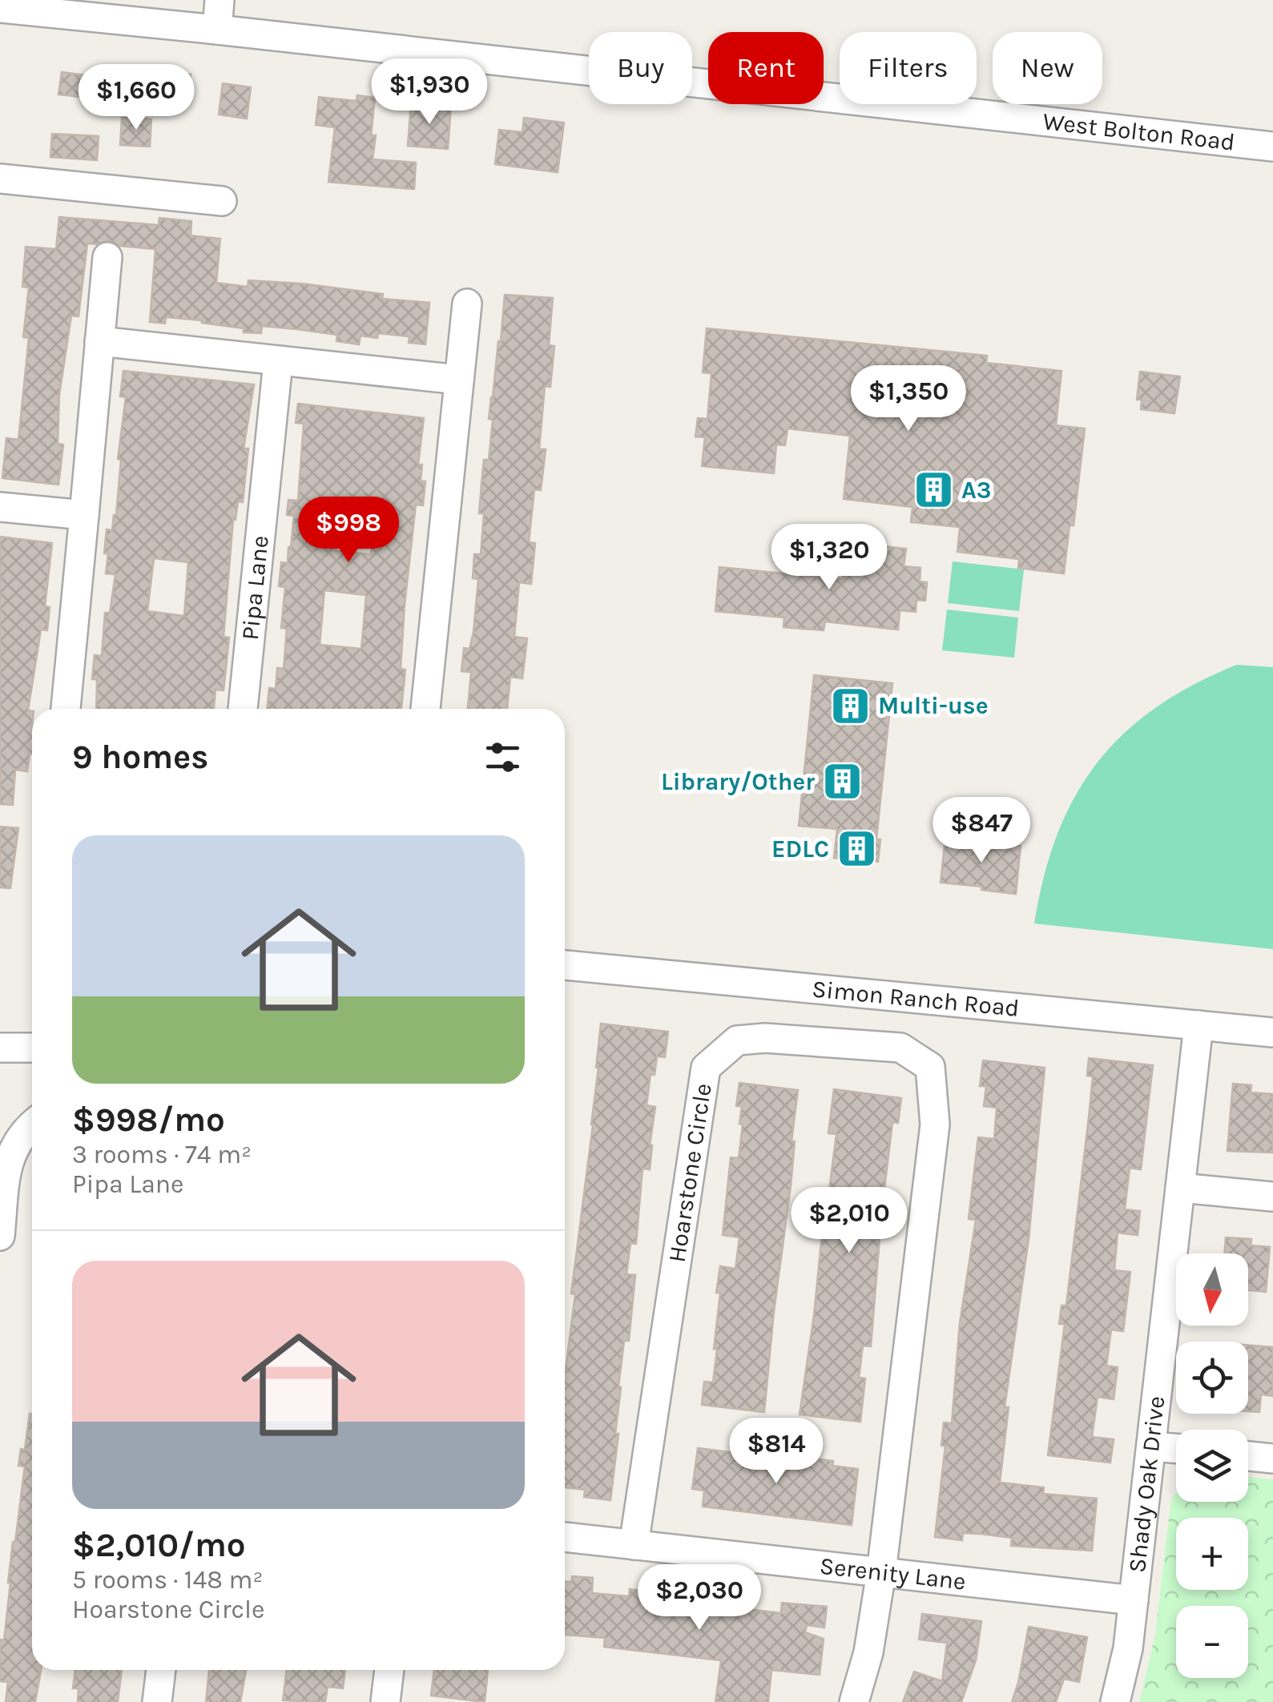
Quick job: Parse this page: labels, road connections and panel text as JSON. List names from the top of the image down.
{
  "streets": {
    "street": [
      "West Bolton Road",
      "Pipa Lane",
      "Simon Ranch Road",
      "Hoarstone Circle",
      "Shady Oak Drive",
      "Serenity Lane"
    ]
  },
  "crossings": [
    ["Simon Ranch Road", "Shady Oak Drive"],
    ["Hoarstone Circle", "Serenity Lane"],
    ["Shady Oak Drive", "Serenity Lane"]
  ],
  "places": {
    "building": [
      "A3",
      "Multi-use",
      "Library/Other",
      "EDLC"
    ]
  },
  "north": "bottom",
  "page": {
    "chip": [
      "Buy",
      "Rent",
      "Filters",
      "New"
    ],
    "price": [
      "$1,930",
      "$1,660",
      "$1,350",
      "$998",
      "$1,320",
      "$847",
      "$2,010",
      "$814",
      "$2,030"
    ],
    "heading": "9 homes",
    "list": [
      {
        "name": "$998/mo",
        "note": "3 rooms · 74 m² · Pipa Lane"
      },
      {
        "name": "$2,010/mo",
        "note": "5 rooms · 148 m² · Hoarstone Circle"
      }
    ],
    "map_buttons": ["+", "−"]
  }
}
